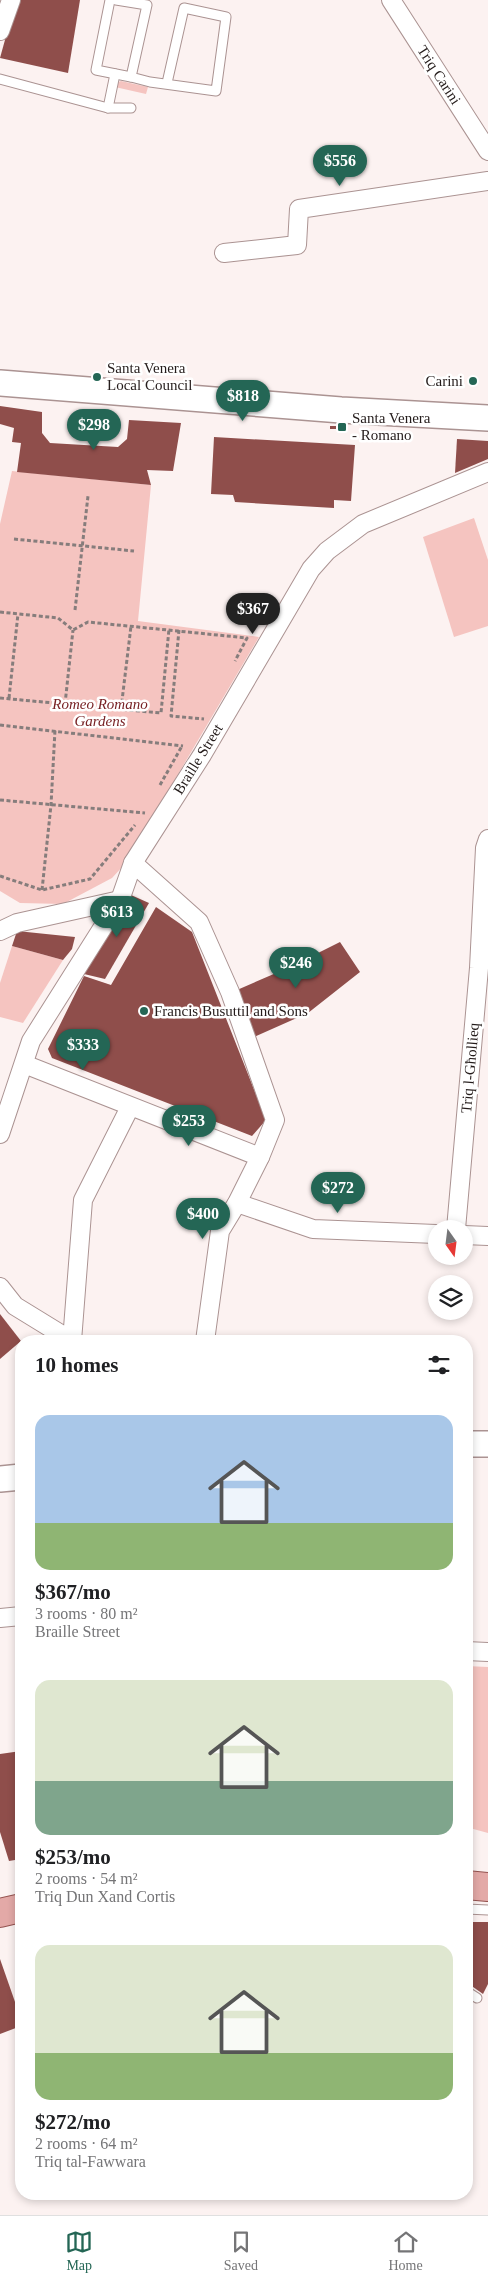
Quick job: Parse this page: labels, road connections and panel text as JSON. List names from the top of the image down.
{
  "streets": {
    "street": ["Triq Carini", "Braille Street", "Triq l-Għollieq"]
  },
  "parks": ["Romeo Romano Gardens"],
  "places": {
    "other": ["Santa Venera Local Council", "Carini", "Francis Busuttil and Sons"],
    "transit": ["Santa Venera - Romano"]
  },
  "north": "bottom",
  "page": {
    "price": [
      "$556",
      "$818",
      "$298",
      "$367",
      "$613",
      "$246",
      "$333",
      "$253",
      "$272",
      "$400"
    ],
    "heading": "10 homes",
    "list": [
      {
        "name": "$367/mo",
        "note": "3 rooms · 80 m² · Braille Street"
      },
      {
        "name": "$253/mo",
        "note": "2 rooms · 54 m² · Triq Dun Xand Cortis"
      },
      {
        "name": "$272/mo",
        "note": "2 rooms · 64 m² · Triq tal-Fawwara"
      }
    ],
    "tabs": ["Map", "Saved", "Home"]
  }
}
